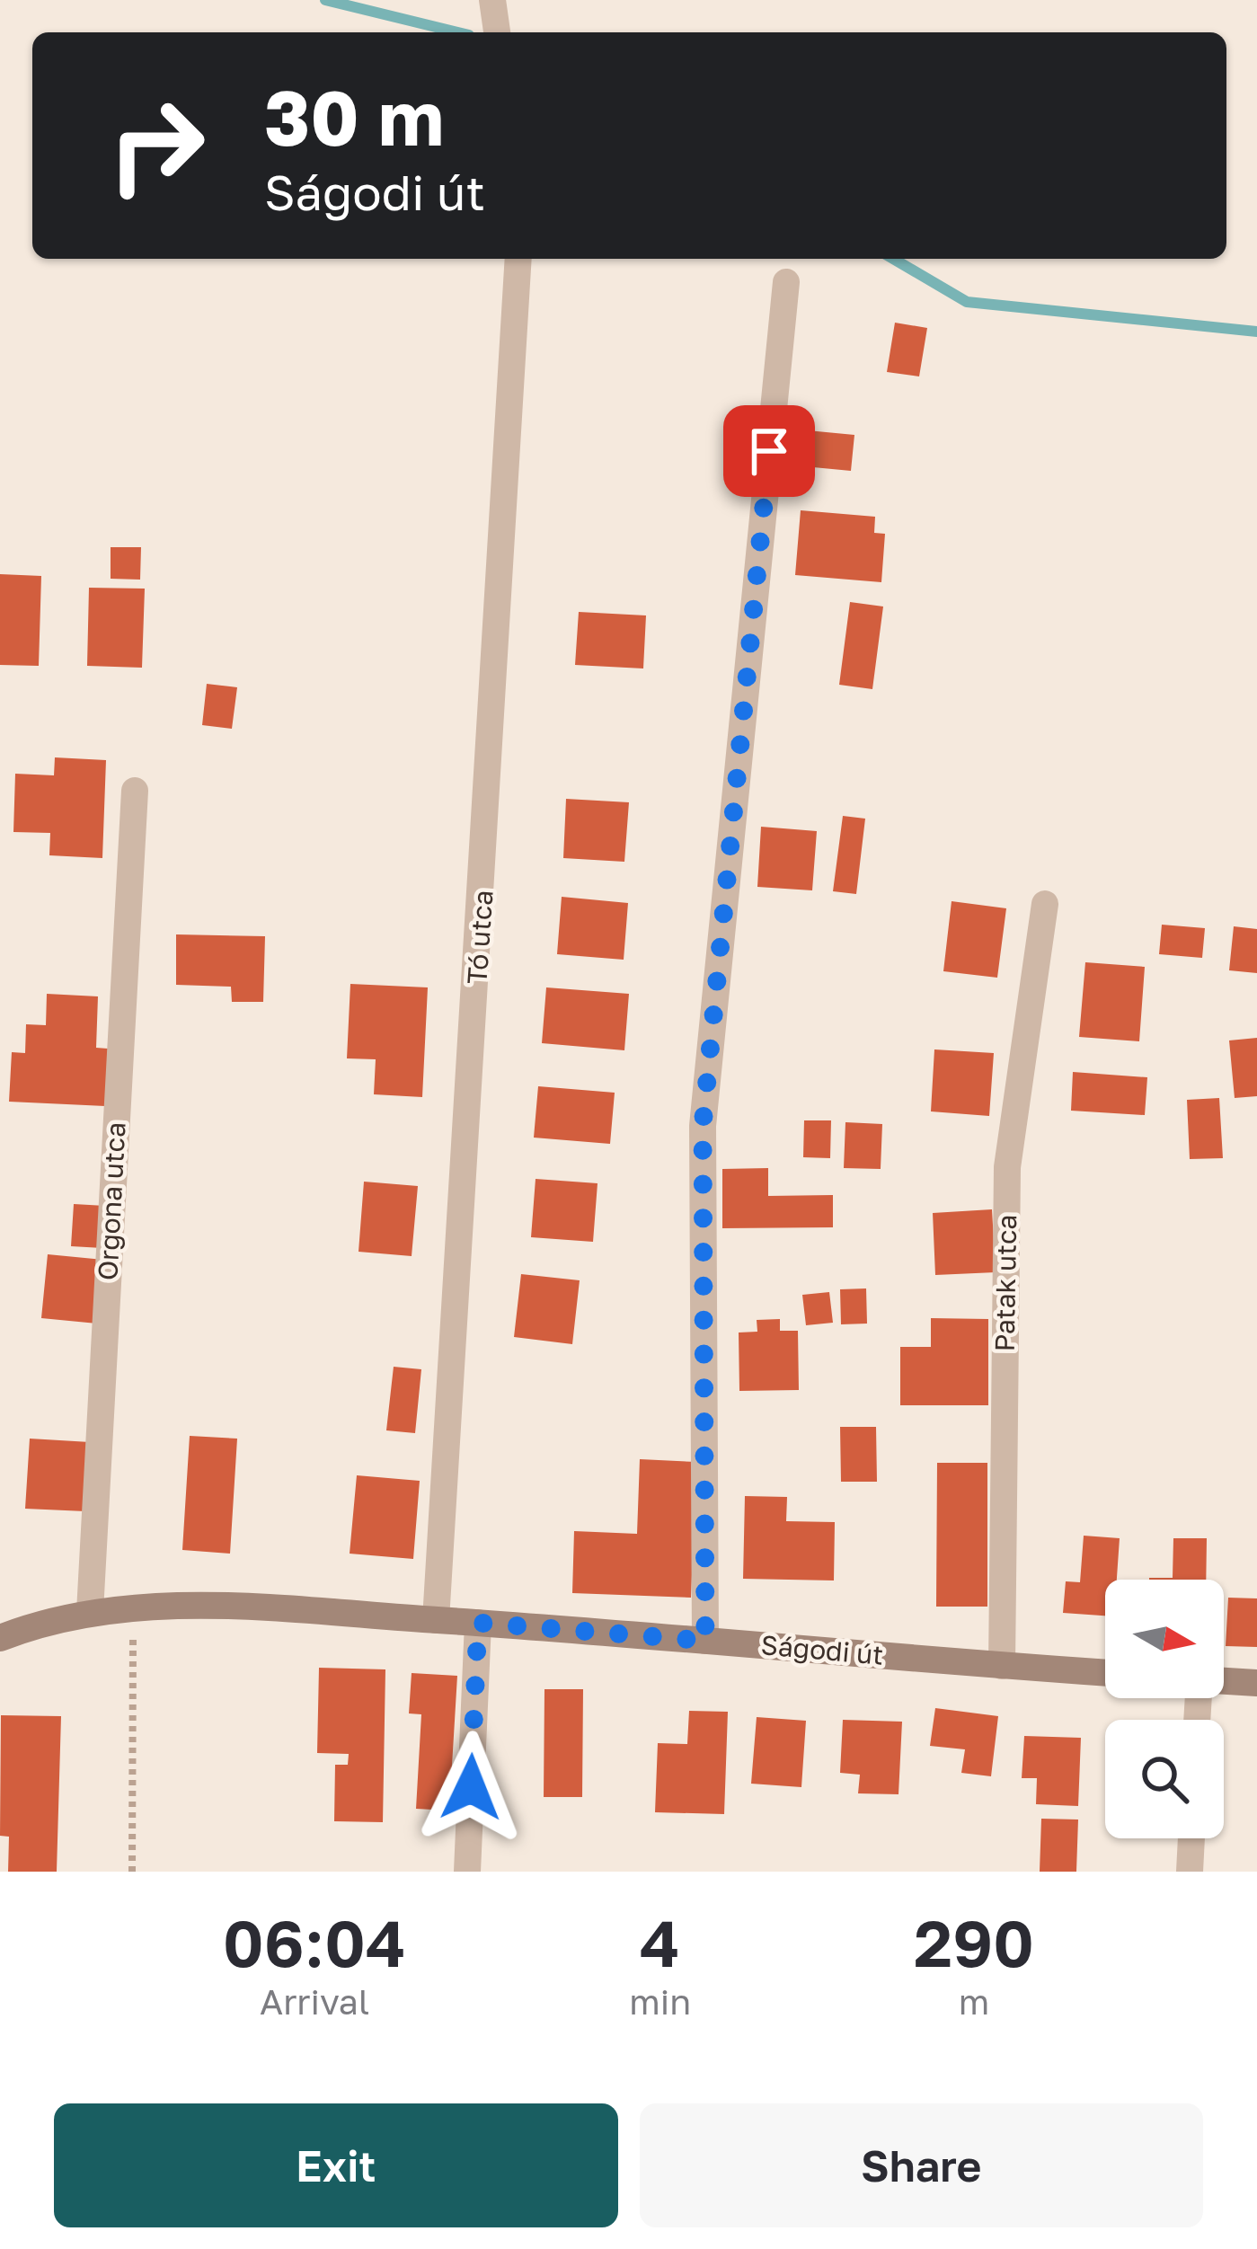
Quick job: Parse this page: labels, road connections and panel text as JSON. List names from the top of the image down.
{
  "streets": {
    "street": [
      "Tó utca",
      "Orgona utca",
      "Patak utca",
      "Ságodi út"
    ]
  },
  "crossings": [
    ["Tó utca", "Ságodi út"],
    ["Orgona utca", "Ságodi út"],
    ["Patak utca", "Ságodi út"]
  ],
  "north": "right",
  "page": {
    "turn": ["30 m", "Ságodi út"],
    "eta": [
      "06:04",
      "Arrival",
      "4",
      "min",
      "290",
      "m"
    ],
    "buttons": ["Exit", "Share"]
  }
}
